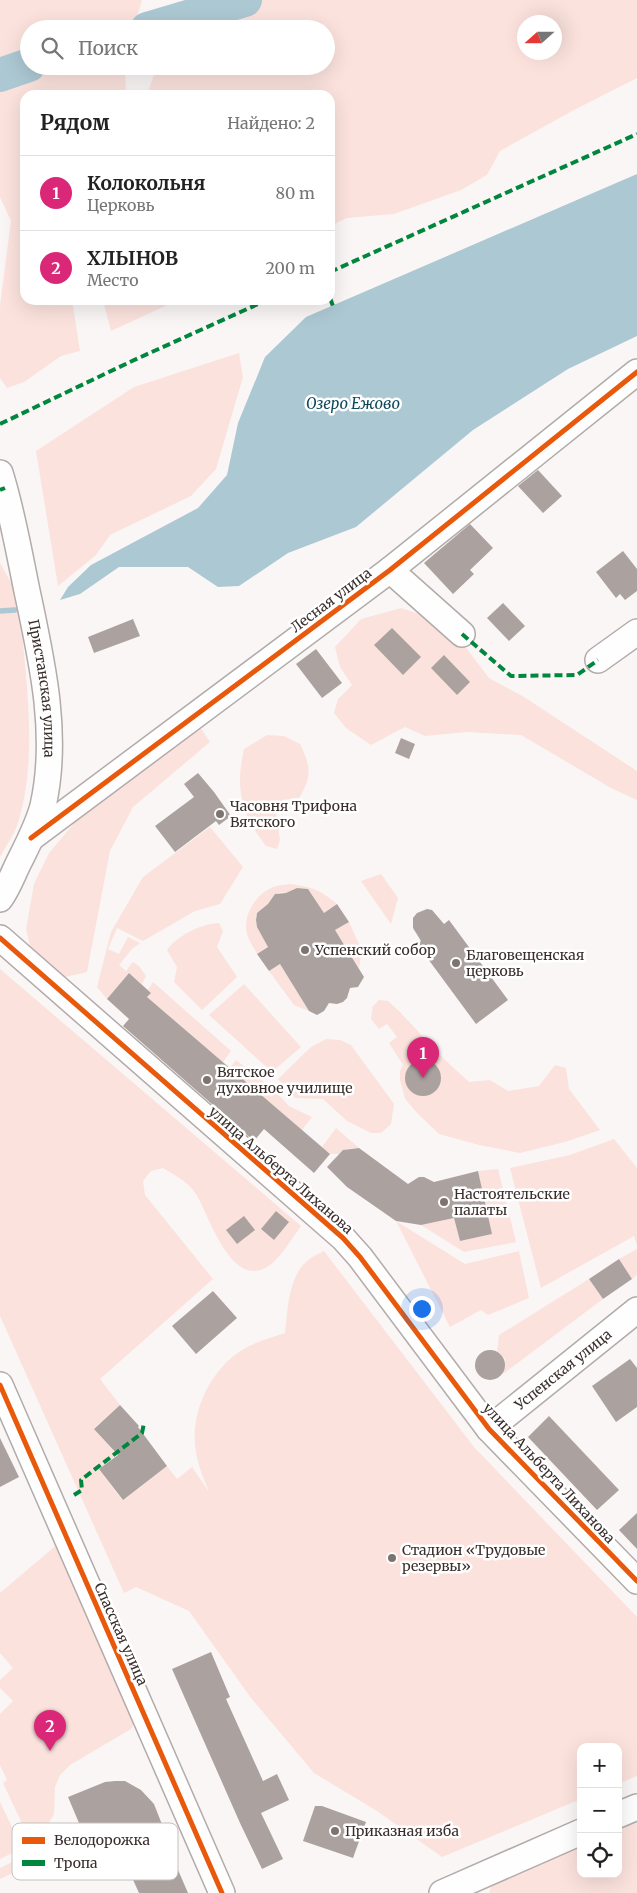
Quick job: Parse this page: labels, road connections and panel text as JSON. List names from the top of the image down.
{
  "streets": {
    "street": [
      "Лесная улица",
      "Пристанская улица",
      "улица Альберта Лиханова",
      "Успенская улица",
      "Спасская улица"
    ]
  },
  "crossings": [
    ["Лесная улица", "Пристанская улица"],
    ["улица Альберта Лиханова", "Успенская улица"]
  ],
  "water": ["Озеро Ежово"],
  "places": [
    "Часовня Трифона Вятского",
    "Успенский собор",
    "Благовещенская церковь",
    "Вятское духовное училище",
    "Настоятельские палаты",
    "Стадион «Трудовые резервы»",
    "Приказная изба"
  ],
  "legend": ["Велодорожка", "Тропа"],
  "north": "left",
  "page": {
    "search": "Поиск",
    "heading": ["Рядом", "Найдено: 2"],
    "list": [
      {
        "mark": "1",
        "name": "Колокольня",
        "note": "Церковь",
        "value": "80 m"
      },
      {
        "mark": "2",
        "name": "ХЛЫНОВ",
        "note": "Место",
        "value": "200 m"
      }
    ],
    "pins": ["1", "2"],
    "map_buttons": ["+", "−"]
  }
}
